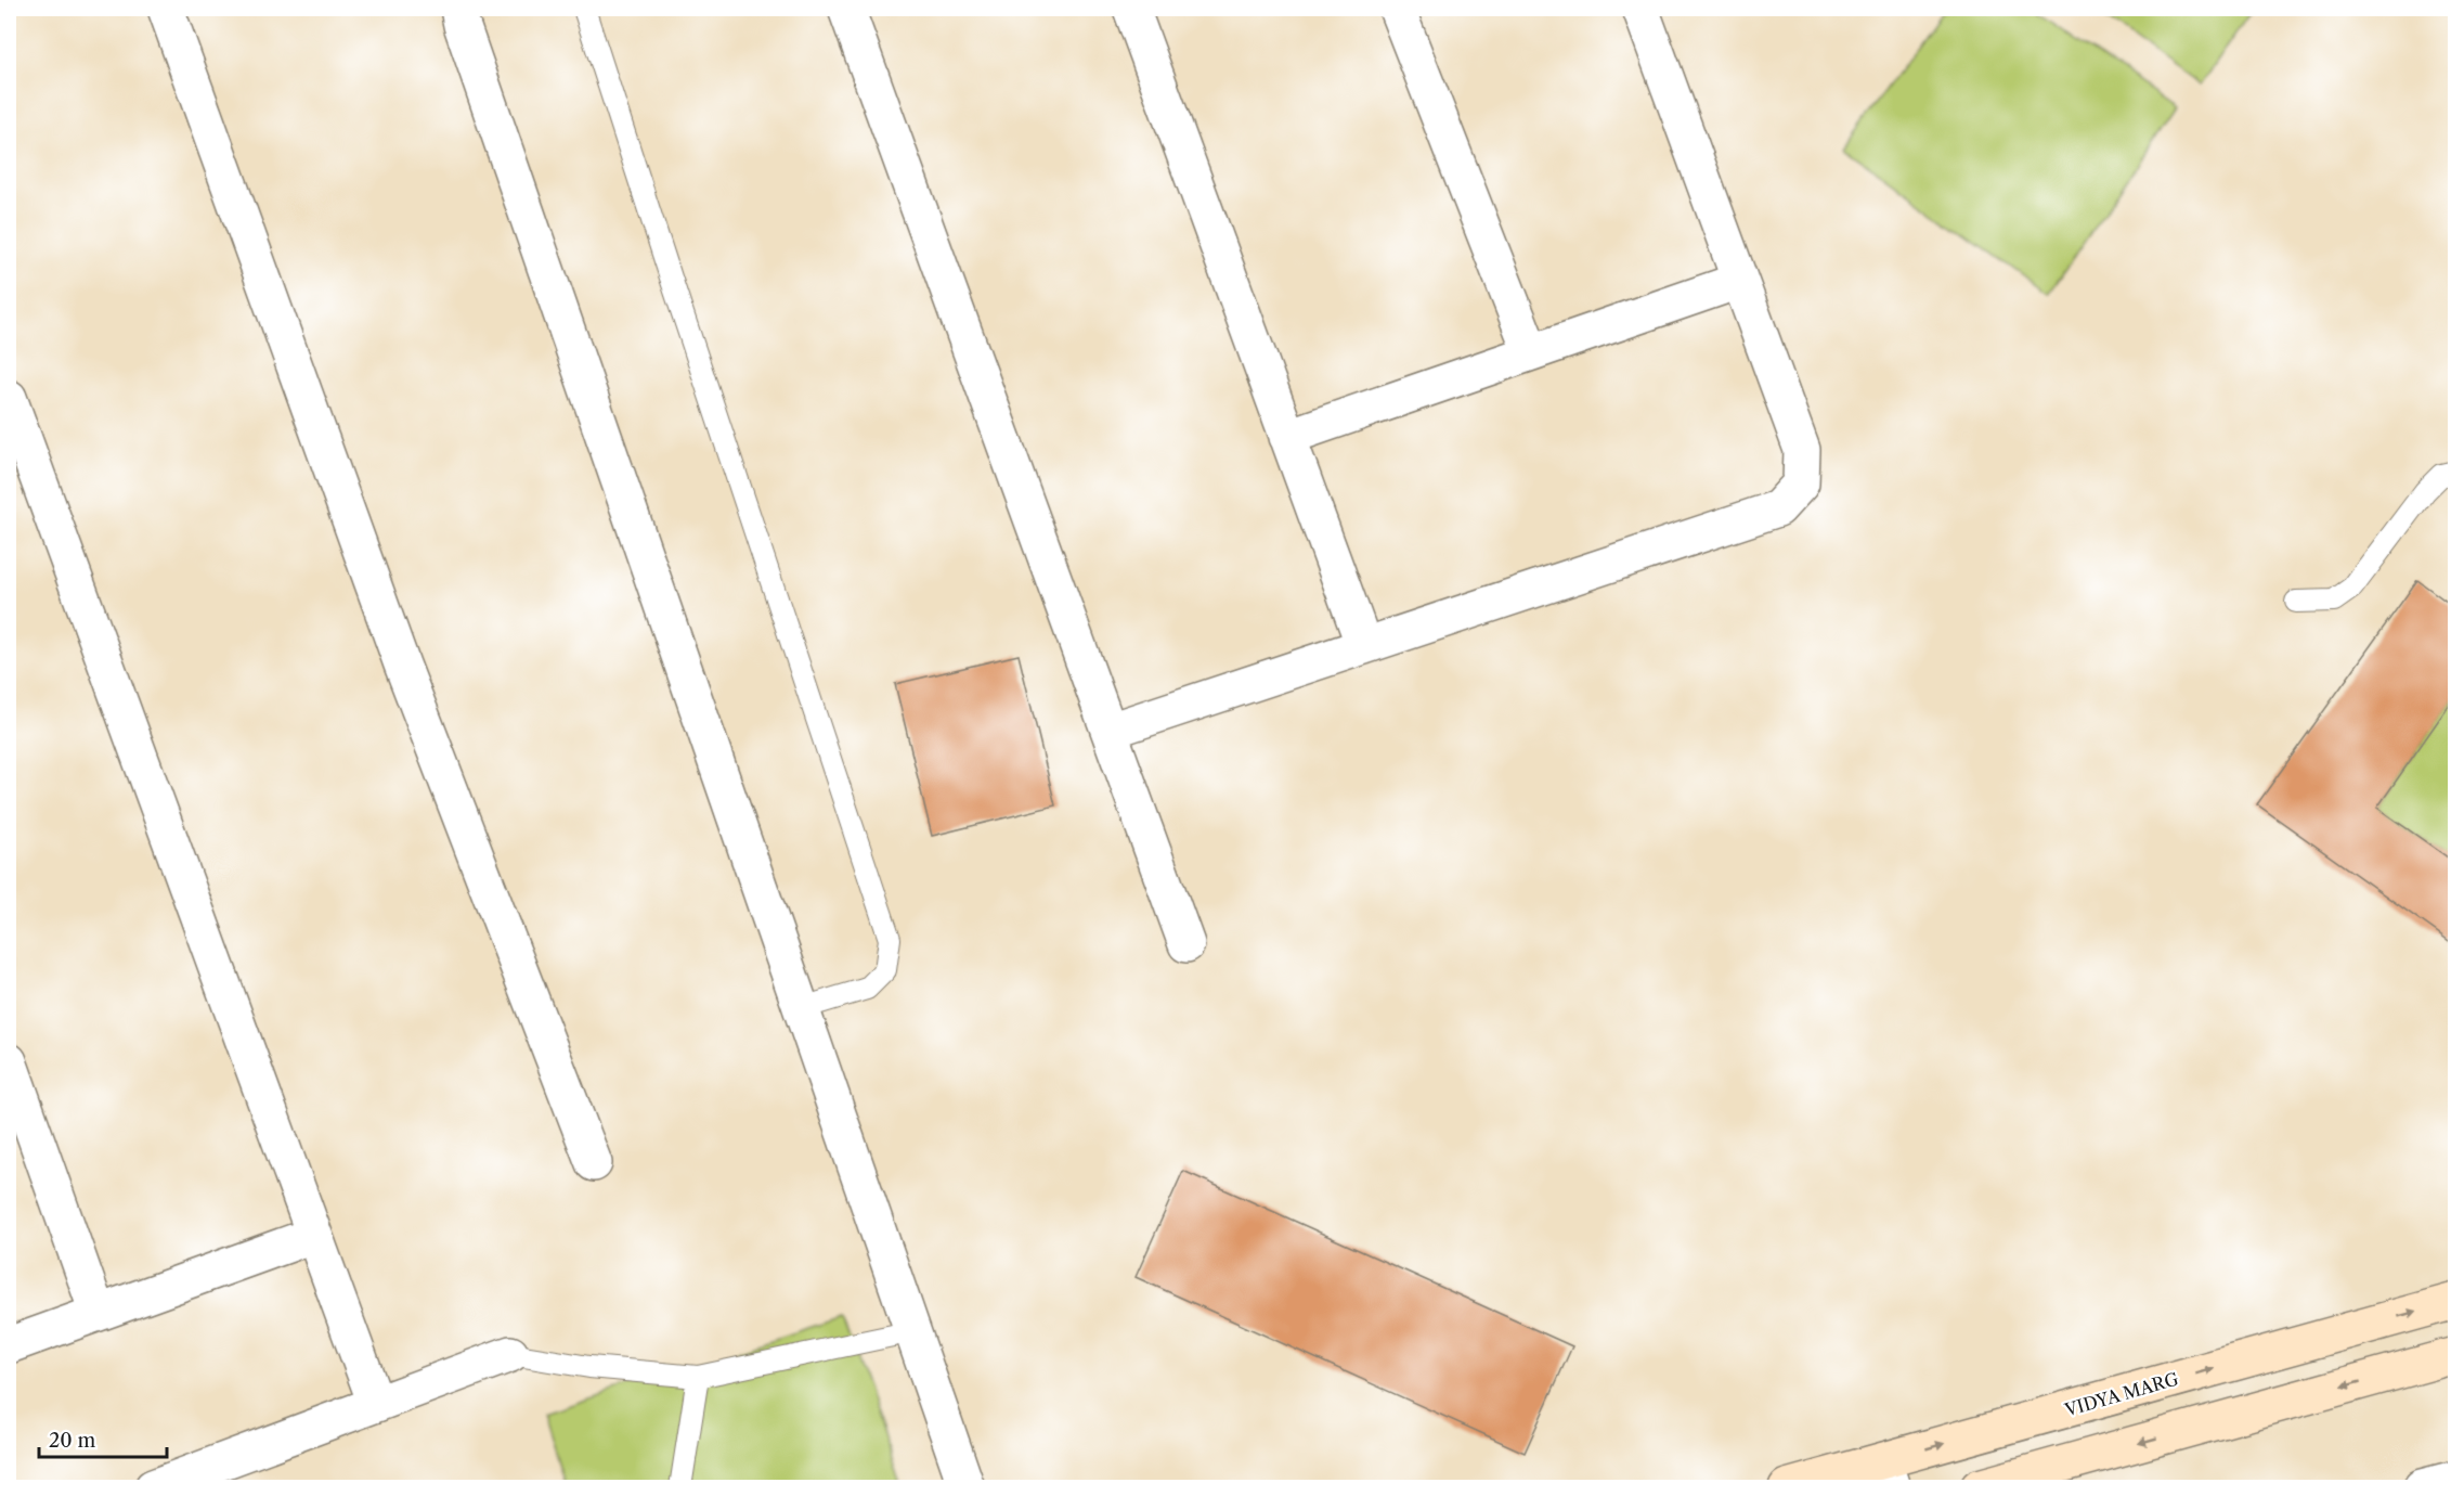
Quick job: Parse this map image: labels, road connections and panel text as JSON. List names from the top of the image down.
{
  "streets": {
    "main road": ["VIDYA MARG"]
  },
  "scale_bar": "20 m"
}
